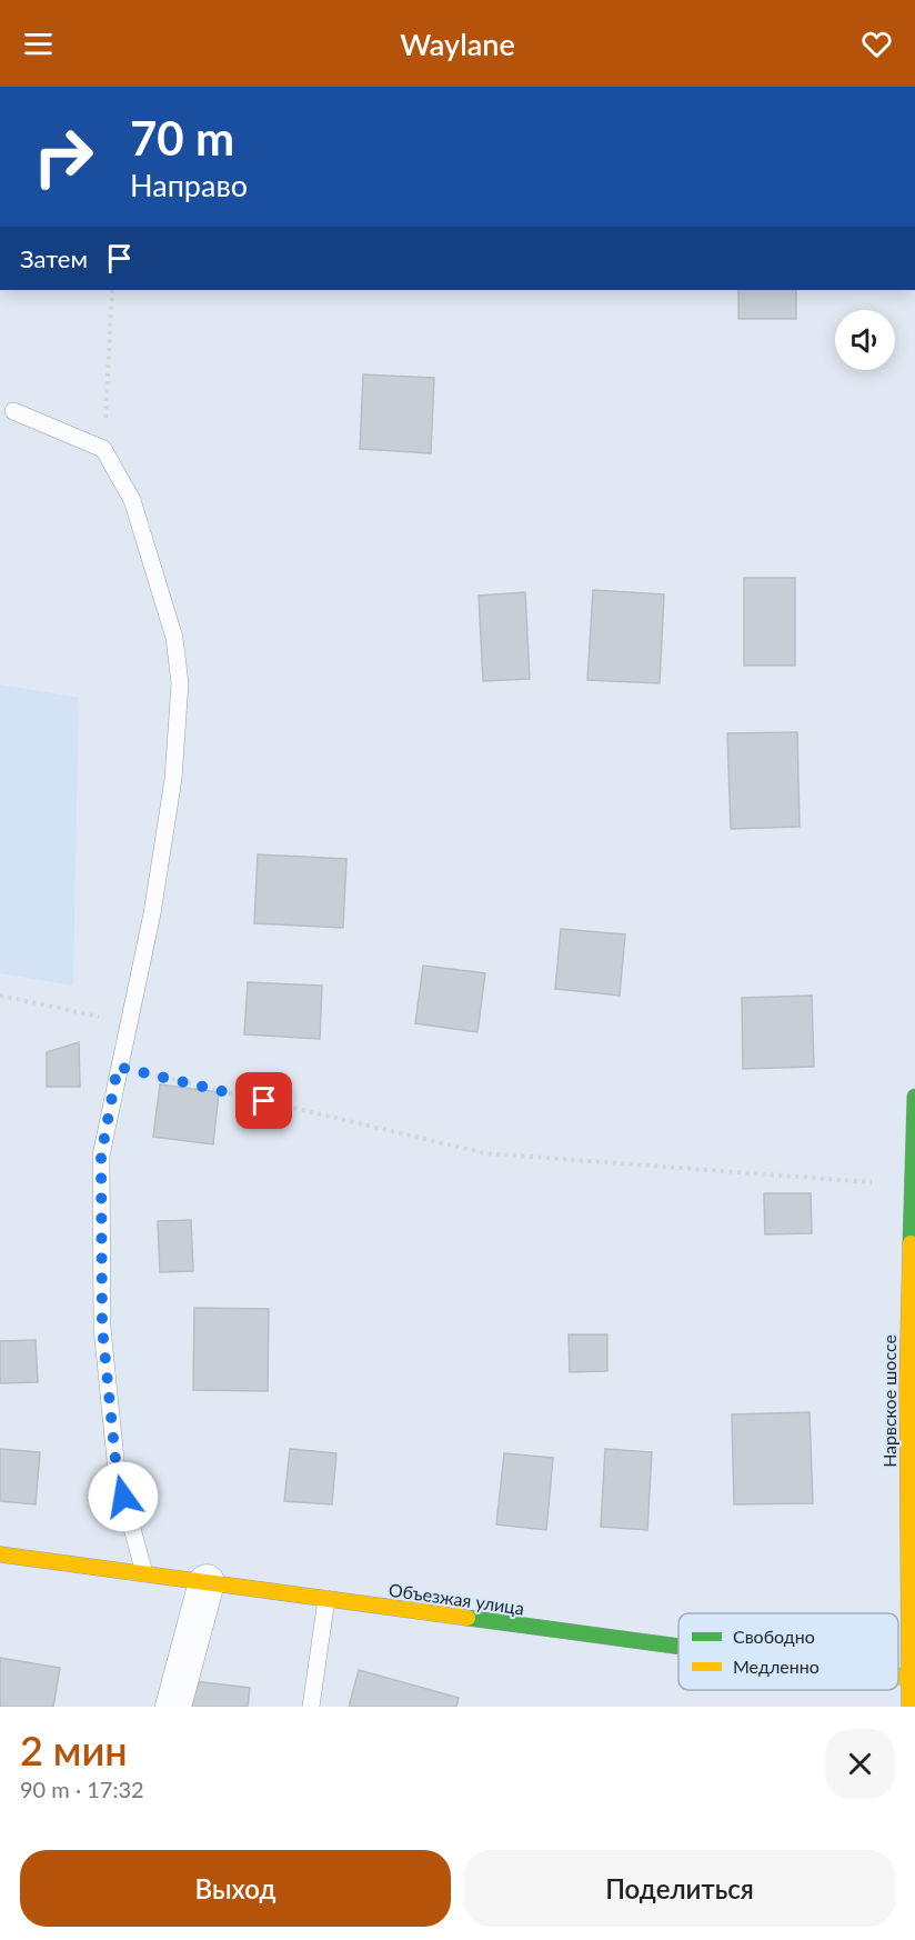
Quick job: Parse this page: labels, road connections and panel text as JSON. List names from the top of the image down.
{
  "streets": {
    "street": ["Нарвское шоссе", "Объезжая улица"]
  },
  "crossings": [
    ["Нарвское шоссе", "Объезжая улица"]
  ],
  "legend": ["Свободно", "Медленно"],
  "page": {
    "header": "Waylane",
    "turn": ["70 m", "Направо"],
    "then": "Затем",
    "heading": ["2 мин", "90 m · 17:32"],
    "buttons": ["Выход", "Поделиться"]
  }
}
